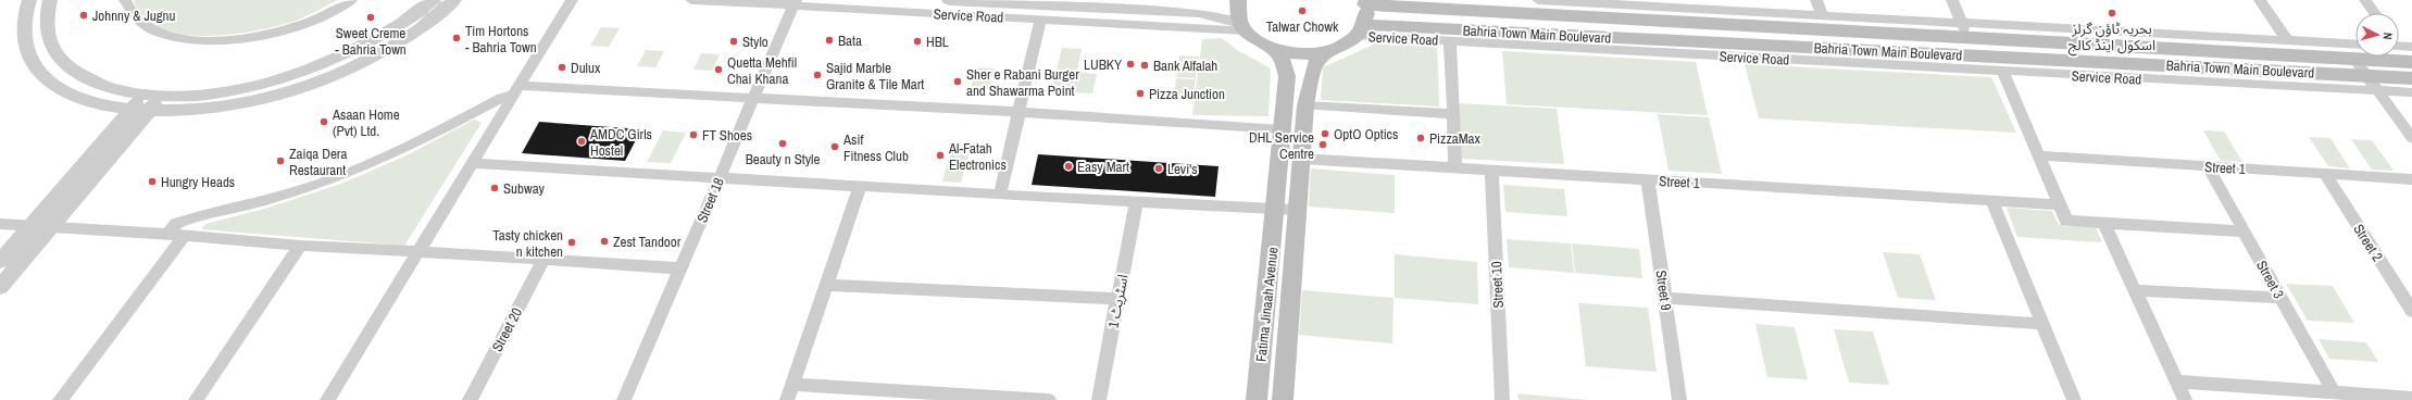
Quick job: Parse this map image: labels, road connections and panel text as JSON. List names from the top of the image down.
{
  "streets": {
    "main road": ["Bahria Town Main Boulevard", "Fatima Jinaah Avenue"],
    "street": [
      "Service Road",
      "Street 1",
      "Street 18",
      "Street 2",
      "Street 3",
      "Street 10",
      "Street 9",
      "اسٹریٹ 1",
      "Street 20"
    ]
  },
  "crossings": [
    ["Service Road", "Bahria Town Main Boulevard"],
    ["Service Road", "Street 18"],
    ["Street 1", "Street 2"],
    ["Street 1", "Street 3"],
    ["Street 1", "Street 10"],
    ["Street 1", "Street 9"],
    ["Street 1", "Fatima Jinaah Avenue"]
  ],
  "places": [
    "Talwar Chowk",
    "بحریہ ٹاؤن گرلز اسکول اینڈ کالج",
    "Johnny & Jugnu",
    "Sweet Creme - Bahria Town",
    "Tim Hortons - Bahria Town",
    "Bata",
    "Stylo",
    "HBL",
    "LUBKY",
    "Bank Alfalah",
    "Dulux",
    "Quetta Mehfil Chai Khana",
    "Sajid Marble Granite & Tile Mart",
    "Sher e Rabani Burger and Shawarma Point",
    "Pizza Junction",
    "Asaan Home (Pvt) Ltd.",
    "OptO Optics",
    "FT Shoes",
    "PizzaMax",
    "AMDC Girls Hostel",
    "Beauty n Style",
    "DHL Service Centre",
    "Asif Fitness Club",
    "Al-Fatah Electronics",
    "Zaiqa Dera Restaurant",
    "Easy Mart",
    "Levi's",
    "Hungry Heads",
    "Subway",
    "Zest Tandoor",
    "Tasty chicken n kitchen"
  ],
  "north": "right"
}
